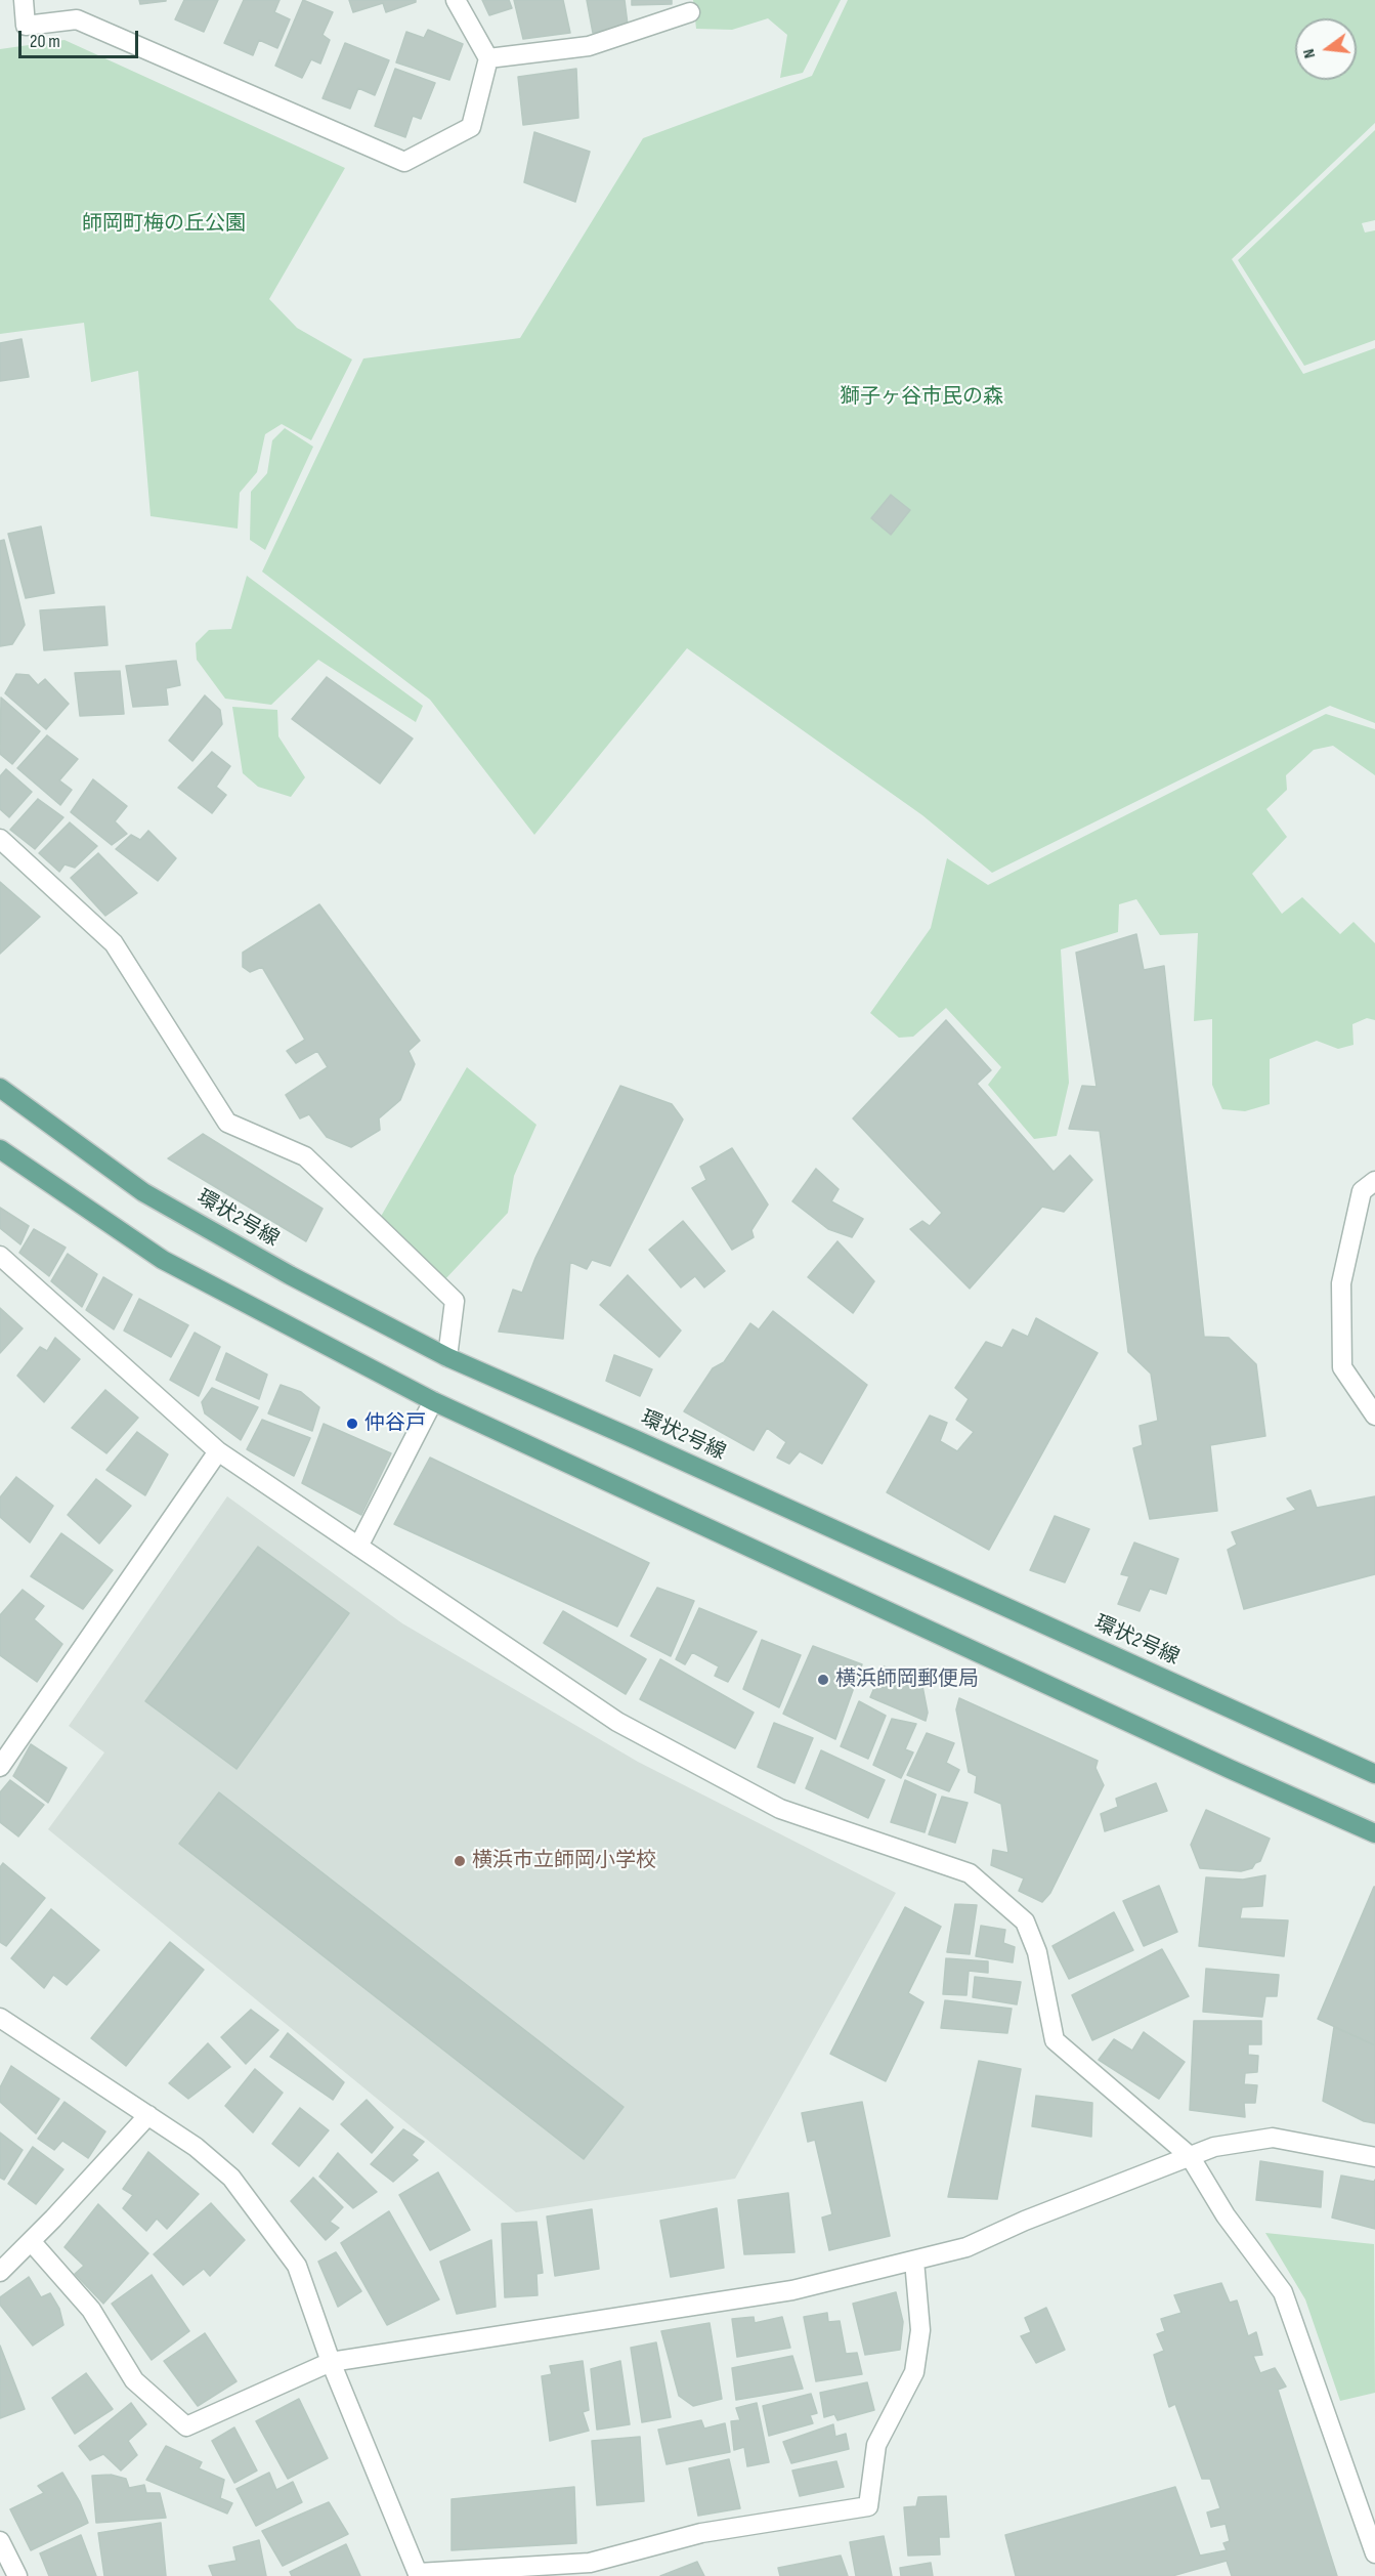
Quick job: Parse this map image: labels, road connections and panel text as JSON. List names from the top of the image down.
{
  "streets": {
    "main road": ["環状2号線"]
  },
  "parks": ["師岡町梅の丘公園", "獅子ヶ谷市民の森"],
  "places": ["仲谷戸", "横浜師岡郵便局", "横浜市立師岡小学校"],
  "scale_bar": "20 m",
  "north": "left"
}
